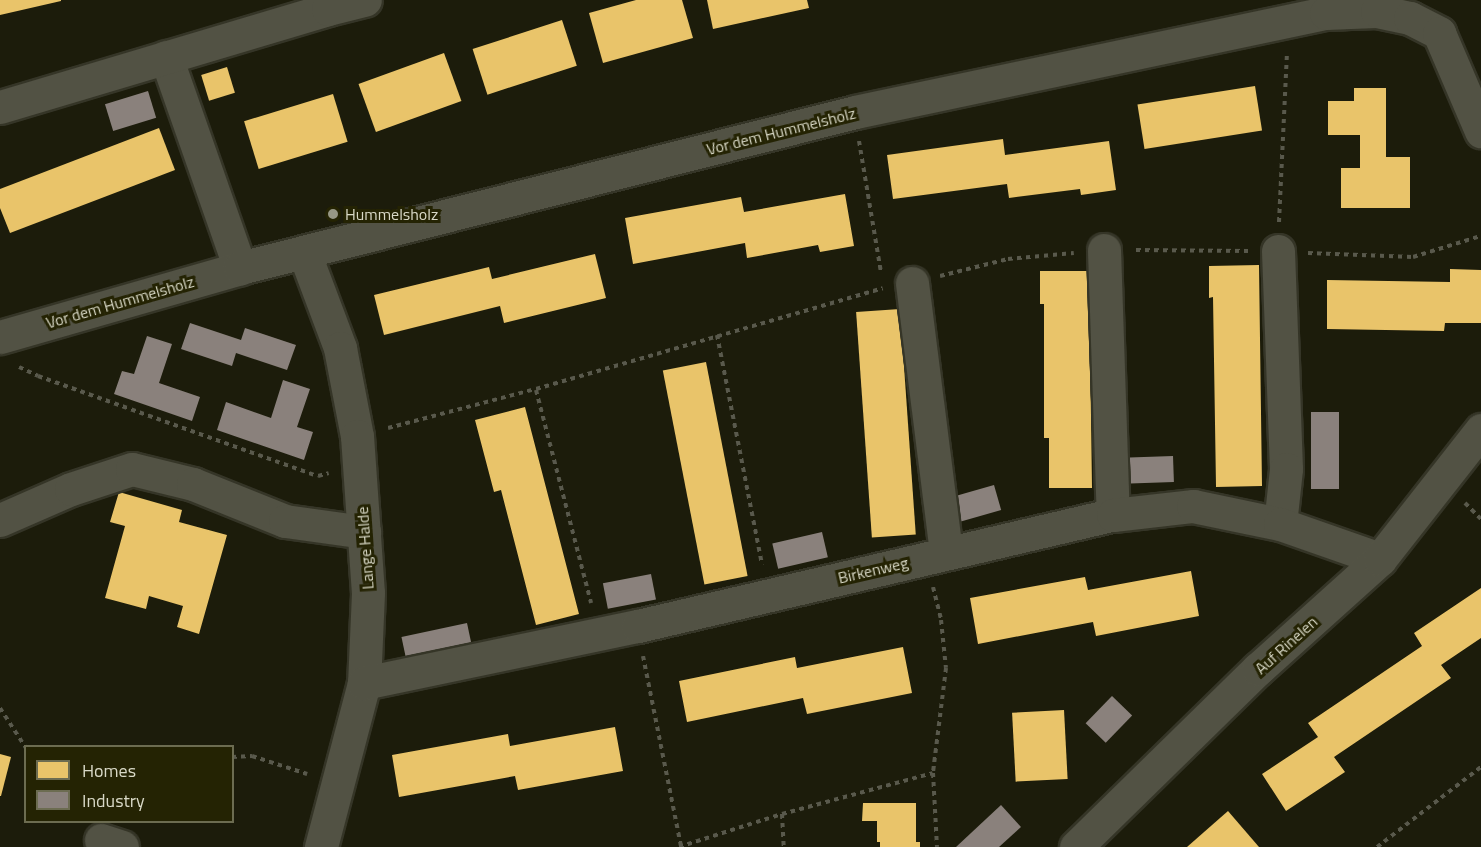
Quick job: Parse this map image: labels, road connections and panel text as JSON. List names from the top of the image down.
{
  "streets": {
    "street": [
      "Vor dem Hummelsholz",
      "Lange Halde",
      "Birkenweg",
      "Auf Rinelen"
    ]
  },
  "crossings": [
    ["Vor dem Hummelsholz", "Lange Halde"],
    ["Lange Halde", "Birkenweg"],
    ["Birkenweg", "Auf Rinelen"]
  ],
  "places": ["Hummelsholz"],
  "legend": ["Homes", "Industry"]
}
